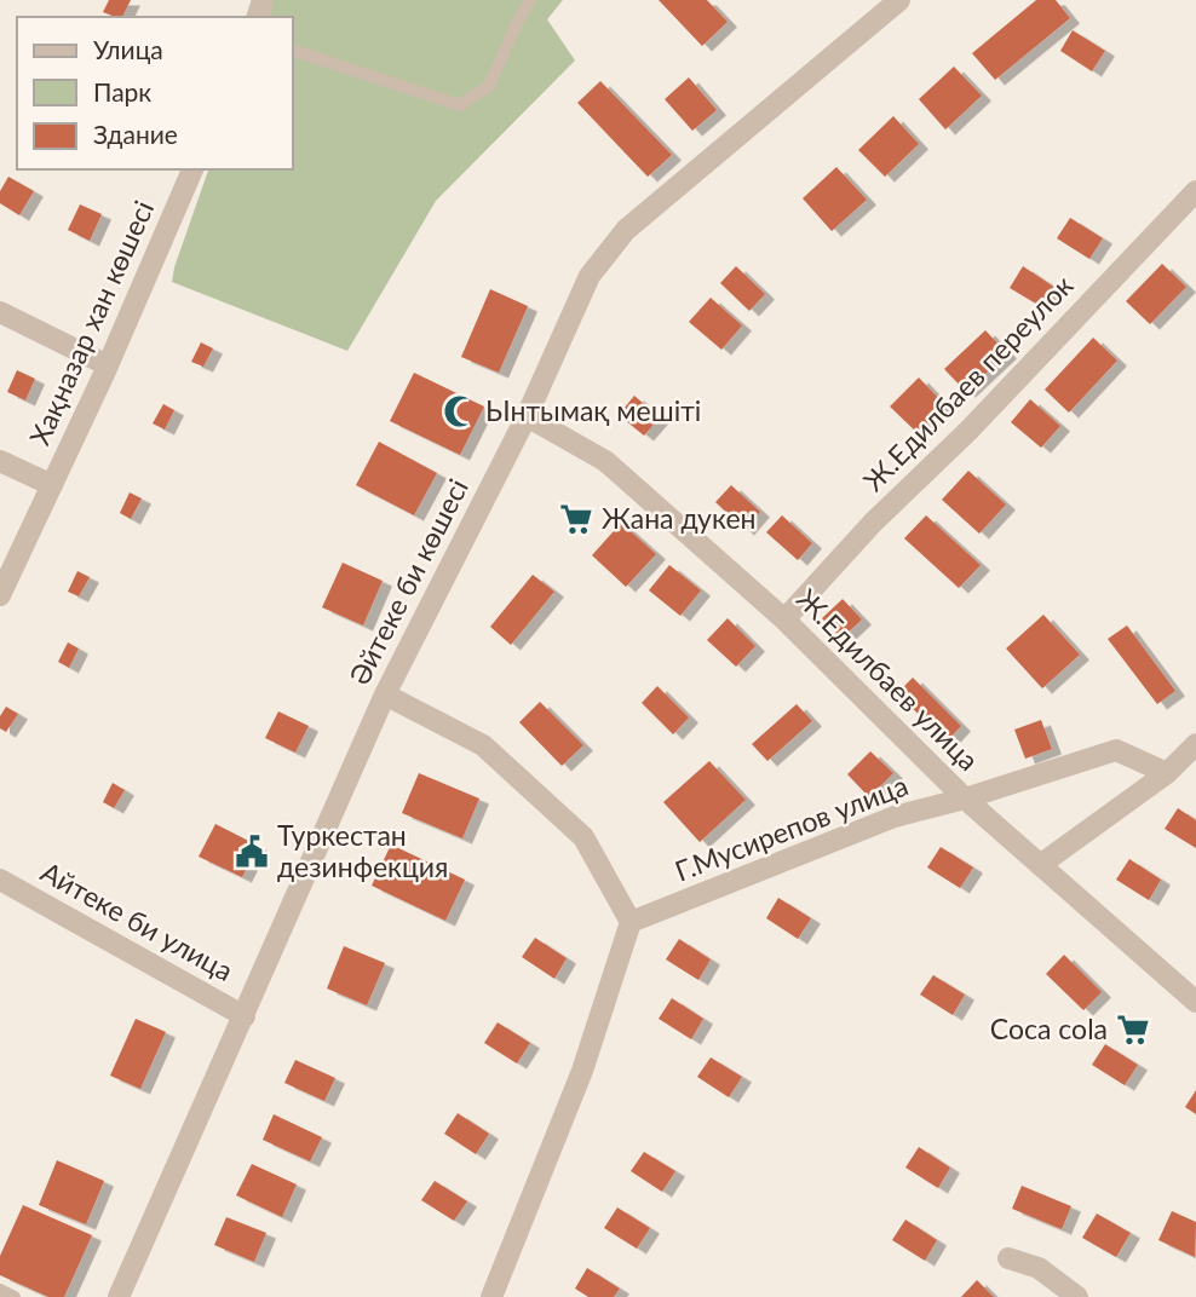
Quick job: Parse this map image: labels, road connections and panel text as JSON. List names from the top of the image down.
{
  "streets": {
    "street": [
      "Хақназар хан көшесі",
      "Ж.Едилбаев переулок",
      "Әйтеке би көшесі",
      "Ж.Едилбаев улица",
      "Г.Мусирепов улица",
      "Айтеке би улица"
    ]
  },
  "crossings": [
    ["Ж.Едилбаев переулок", "Ж.Едилбаев улица"],
    ["Әйтеке би көшесі", "Ж.Едилбаев улица"],
    ["Әйтеке би көшесі", "Айтеке би улица"],
    ["Ж.Едилбаев улица", "Г.Мусирепов улица"]
  ],
  "places": {
    "mosque": ["Ынтымақ мешіті"],
    "supermarket": ["Жана дукен", "Coca cola"],
    "public building": ["Туркестан дезинфекция"]
  },
  "legend": ["Улица", "Парк", "Здание"]
}
